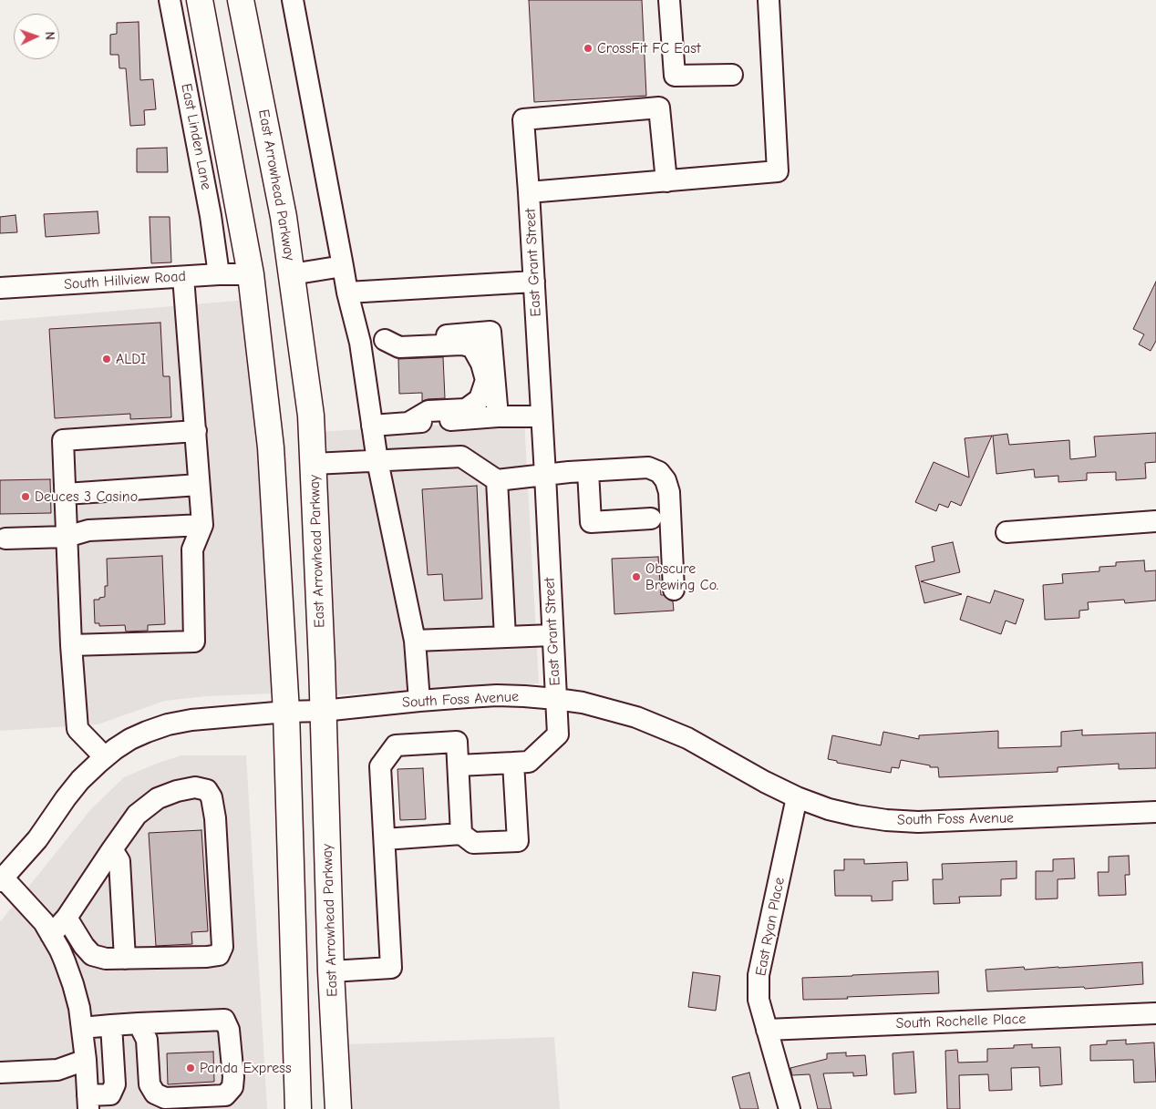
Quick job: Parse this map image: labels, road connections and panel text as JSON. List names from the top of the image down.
{
  "streets": {
    "main road": ["East Arrowhead Parkway"],
    "street": [
      "East Linden Lane",
      "East Grant Street",
      "South Hillview Road",
      "South Foss Avenue",
      "East Ryan Place",
      "South Rochelle Place"
    ]
  },
  "crossings": [
    ["East Linden Lane", "South Hillview Road"],
    ["East Arrowhead Parkway", "South Foss Avenue"],
    ["East Grant Street", "South Foss Avenue"],
    ["South Foss Avenue", "East Ryan Place"],
    ["East Ryan Place", "South Rochelle Place"]
  ],
  "places": [
    "CrossFit FC East",
    "ALDI",
    "Deuces 3 Casino",
    "Obscure Brewing Co.",
    "Panda Express"
  ],
  "north": "right"
}
